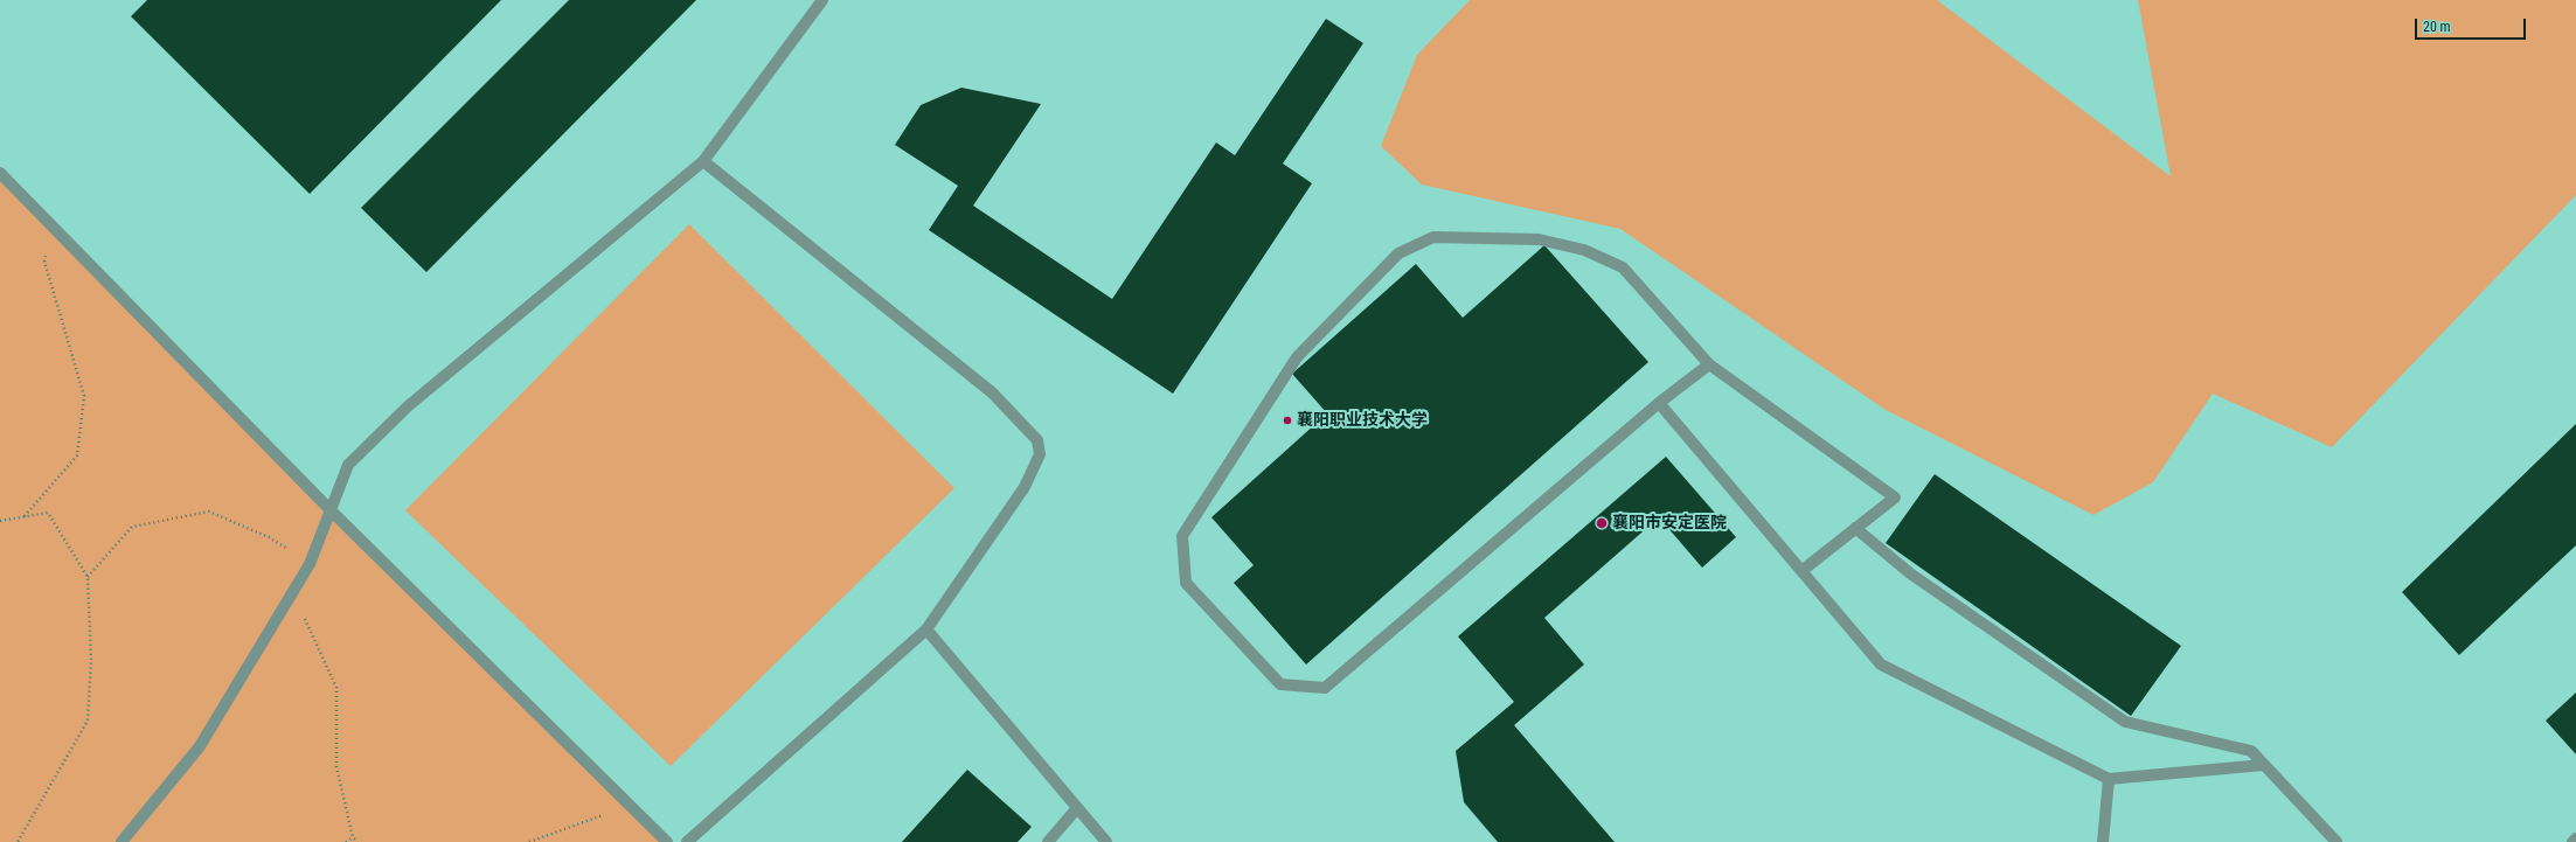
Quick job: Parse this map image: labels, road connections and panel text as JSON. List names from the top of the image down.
{
  "places": ["襄阳职业技术大学", "襄阳市安定医院"],
  "scale_bar": "20 m"
}
